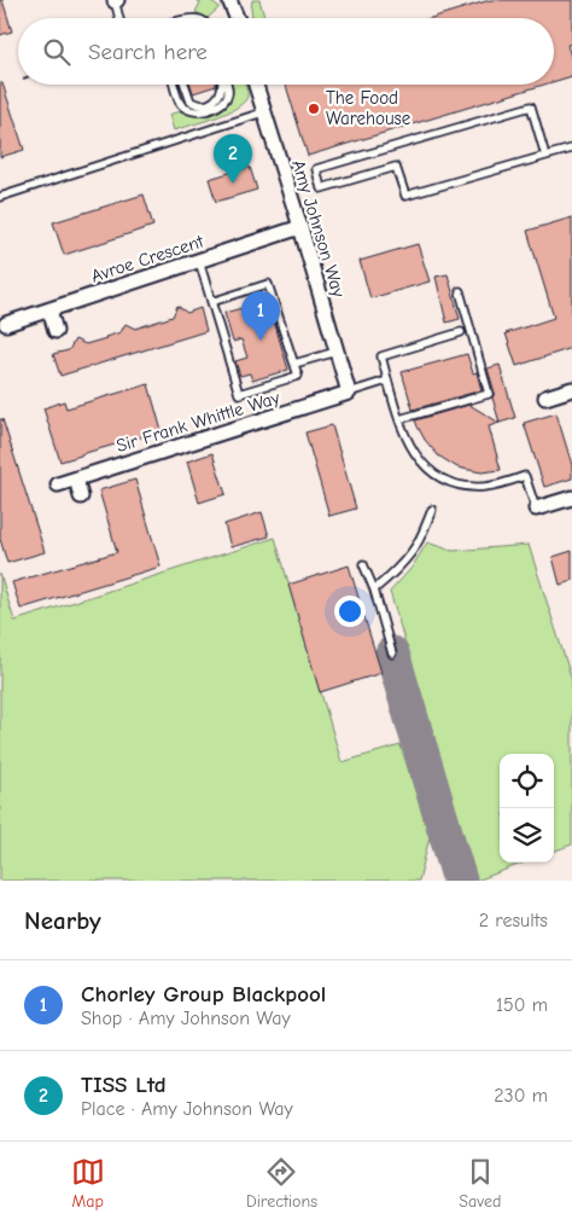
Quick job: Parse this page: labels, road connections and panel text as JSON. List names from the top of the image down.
{
  "streets": {
    "street": ["Amy Johnson Way", "Avroe Crescent", "Sir Frank Whittle Way"]
  },
  "crossings": [
    ["Amy Johnson Way", "Avroe Crescent"],
    ["Amy Johnson Way", "Sir Frank Whittle Way"]
  ],
  "places": ["The Food Warehouse"],
  "page": {
    "search": "Search here",
    "pins": ["2", "1"],
    "heading": ["Nearby", "2 results"],
    "list": [
      {
        "mark": "1",
        "name": "Chorley Group Blackpool",
        "note": "Shop · Amy Johnson Way",
        "value": "150 m"
      },
      {
        "mark": "2",
        "name": "TISS Ltd",
        "note": "Place · Amy Johnson Way",
        "value": "230 m"
      }
    ],
    "nav": ["Map", "Directions", "Saved"]
  }
}
